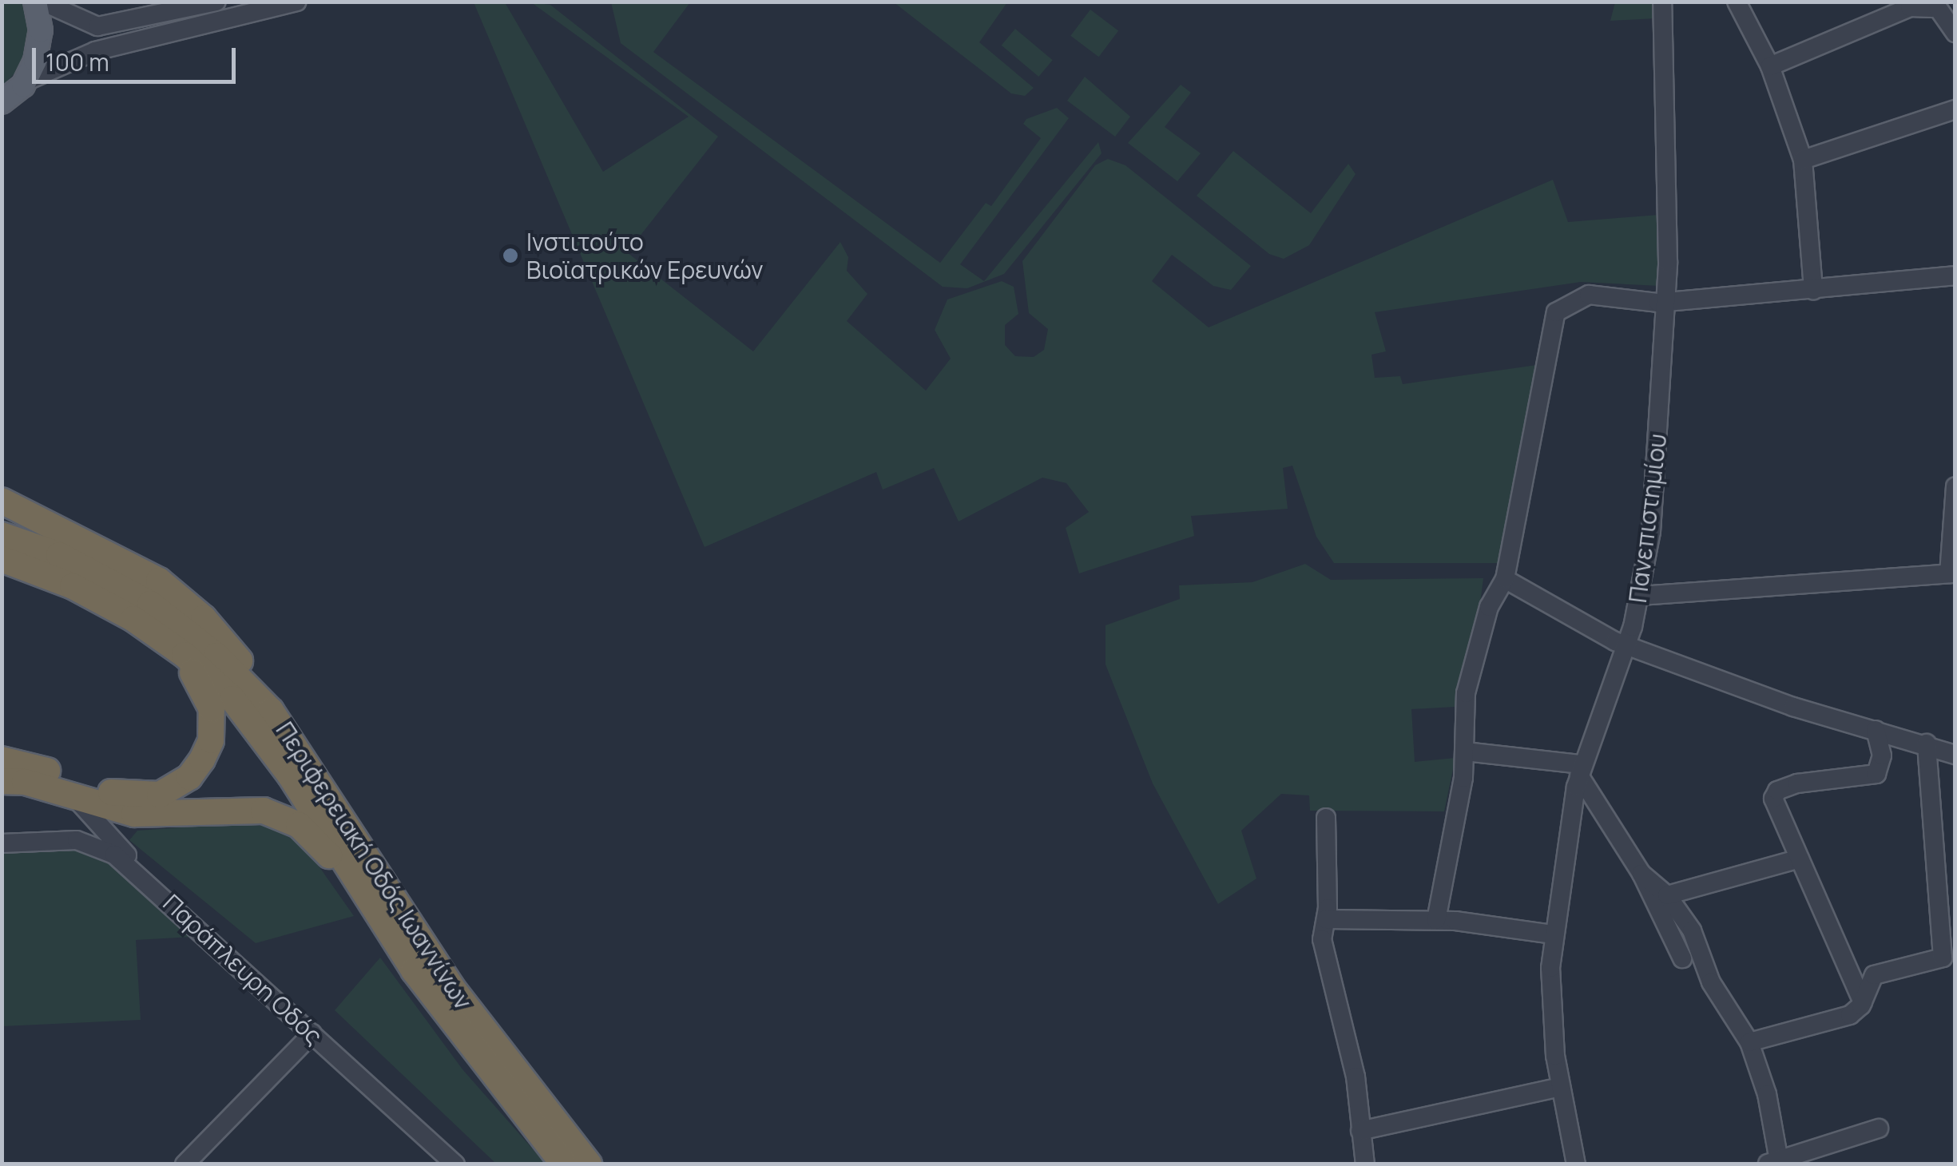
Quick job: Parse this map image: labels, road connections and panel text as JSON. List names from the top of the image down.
{
  "streets": {
    "highway": ["Περιφερειακή Οδός Ιωαννίνων"],
    "street": ["Πανεπιστημίου", "Παράπλευρη Οδός"]
  },
  "places": ["Ινστιτούτο Βιοϊατρικών Ερευνών"],
  "scale_bar": "100 m"
}
